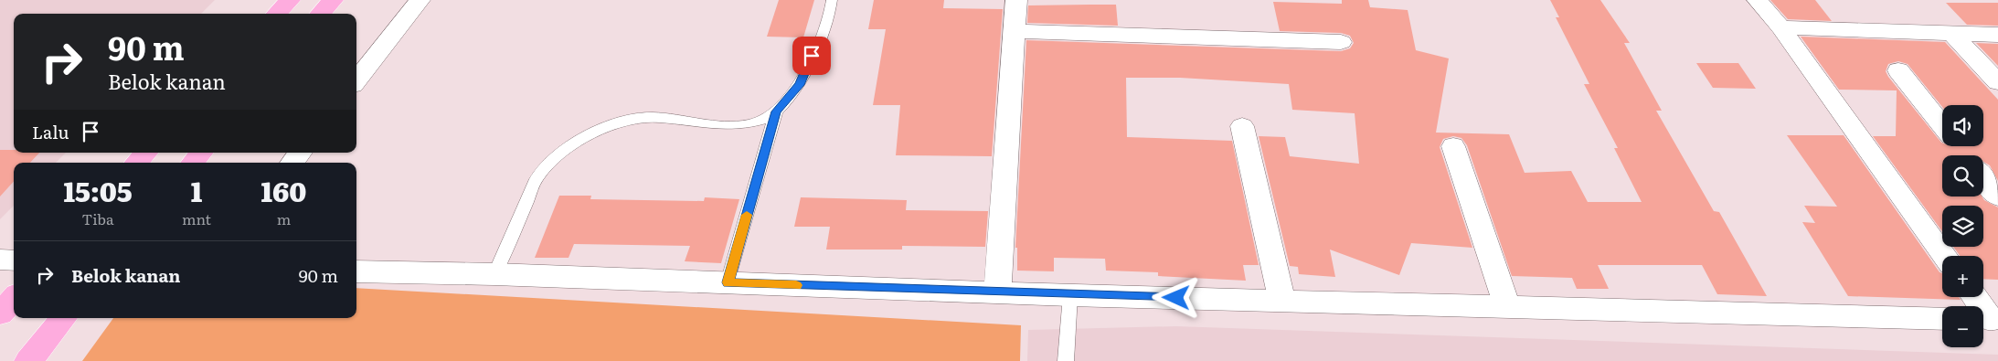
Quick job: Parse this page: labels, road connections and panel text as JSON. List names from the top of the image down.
{
  "page": {
    "turn": ["90 m", "Belok kanan"],
    "map_buttons": ["+", "−"],
    "then": "Lalu",
    "eta": [
      "15:05",
      "Tiba",
      "1",
      "mnt",
      "160",
      "m"
    ],
    "list": [
      {
        "name": "Belok kanan",
        "value": "90 m"
      }
    ]
  }
}
